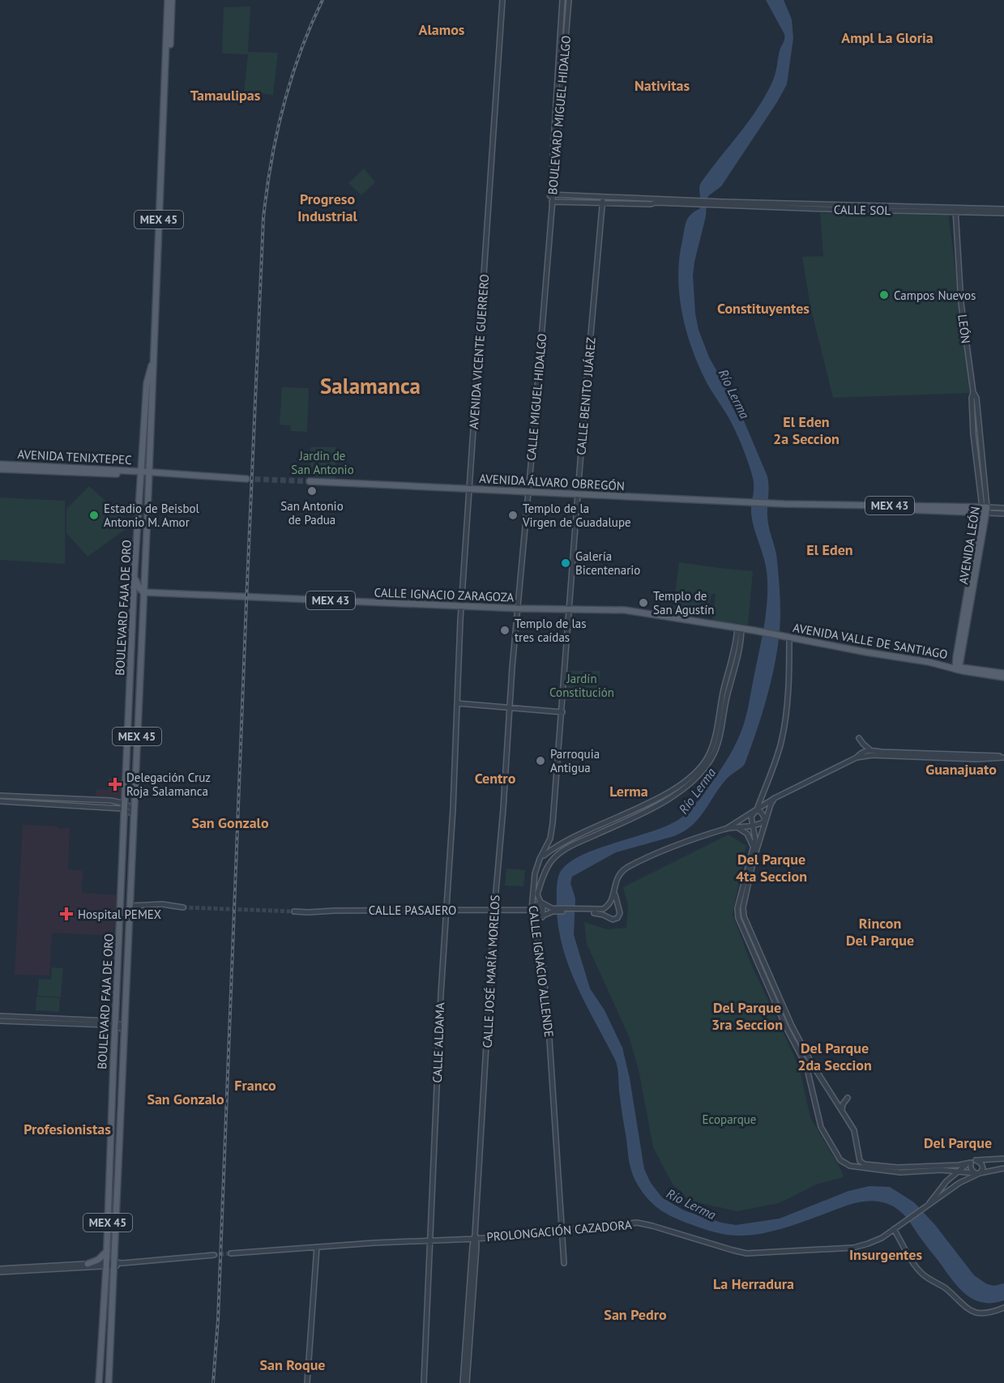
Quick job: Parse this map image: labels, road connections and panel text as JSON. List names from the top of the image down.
{
  "streets": {
    "main road": [
      "MEX 45",
      "AVENIDA TENIXTEPEC",
      "AVENIDA ÁLVARO OBREGÓN",
      "MEX 43",
      "AVENIDA LEÓN",
      "CALLE IGNACIO ZARAGOZA",
      "BOULEVARD FAJA DE ORO",
      "AVENIDA VALLE DE SANTIAGO"
    ],
    "street": [
      "BOULEVARD MIGUEL HIDALGO",
      "CALLE SOL",
      "LEÓN",
      "AVENIDA VICENTE GUERRERO",
      "CALLE BENITO JUÁREZ",
      "CALLE MIGUEL HIDALGO",
      "CALLE PASAJERO",
      "CALLE JOSÉ MARÍA MORELOS",
      "CALLE IGNACIO ALLENDE",
      "CALLE ALDAMA",
      "PROLONGACIÓN CAZADORA"
    ]
  },
  "crossings": [
    ["BOULEVARD MIGUEL HIDALGO", "CALLE MIGUEL HIDALGO"],
    ["CALLE SOL", "LEÓN"],
    ["MEX 45", "BOULEVARD FAJA DE ORO"],
    ["LEÓN", "AVENIDA LEÓN"],
    ["AVENIDA VICENTE GUERRERO", "AVENIDA ÁLVARO OBREGÓN"],
    ["AVENIDA VICENTE GUERRERO", "CALLE IGNACIO ZARAGOZA"],
    ["AVENIDA VICENTE GUERRERO", "CALLE ALDAMA"],
    ["CALLE BENITO JUÁREZ", "AVENIDA ÁLVARO OBREGÓN"],
    ["CALLE BENITO JUÁREZ", "CALLE IGNACIO ZARAGOZA"],
    ["CALLE BENITO JUÁREZ", "CALLE IGNACIO ALLENDE"],
    ["CALLE MIGUEL HIDALGO", "AVENIDA ÁLVARO OBREGÓN"],
    ["CALLE MIGUEL HIDALGO", "CALLE IGNACIO ZARAGOZA"],
    ["CALLE MIGUEL HIDALGO", "CALLE JOSÉ MARÍA MORELOS"],
    ["AVENIDA TENIXTEPEC", "BOULEVARD FAJA DE ORO"],
    ["AVENIDA ÁLVARO OBREGÓN", "AVENIDA LEÓN"],
    ["MEX 43", "CALLE IGNACIO ZARAGOZA"],
    ["MEX 43", "AVENIDA VALLE DE SANTIAGO"],
    ["AVENIDA LEÓN", "AVENIDA VALLE DE SANTIAGO"],
    ["CALLE IGNACIO ZARAGOZA", "BOULEVARD FAJA DE ORO"],
    ["CALLE PASAJERO", "CALLE JOSÉ MARÍA MORELOS"],
    ["CALLE PASAJERO", "CALLE IGNACIO ALLENDE"],
    ["CALLE PASAJERO", "CALLE ALDAMA"],
    ["CALLE JOSÉ MARÍA MORELOS", "PROLONGACIÓN CAZADORA"],
    ["CALLE IGNACIO ALLENDE", "PROLONGACIÓN CAZADORA"],
    ["CALLE ALDAMA", "PROLONGACIÓN CAZADORA"]
  ],
  "districts": [
    "Alamos",
    "Ampl La Gloria",
    "Nativitas",
    "Tamaulipas",
    "Progreso Industrial",
    "Constituyentes",
    "Salamanca",
    "El Eden 2a Seccion",
    "El Eden",
    "Guanajuato",
    "Centro",
    "Lerma",
    "San Gonzalo",
    "Del Parque 4ta Seccion",
    "Rincon Del Parque",
    "Del Parque 3ra Seccion",
    "Del Parque 2da Seccion",
    "Franco",
    "San Gonzalo",
    "Profesionistas",
    "Del Parque",
    "Insurgentes",
    "La Herradura",
    "San Pedro",
    "San Roque"
  ],
  "water": ["Río Lerma"],
  "parks": ["Jardin de San Antonio", "Jardín Constitución", "Ecoparque"],
  "places": {
    "other": [
      "Campos Nuevos",
      "San Antonio de Padua",
      "Estadio de Beisbol Antonio M. Amor",
      "Templo de la Virgen de Guadalupe",
      "Galería Bicentenario",
      "Templo de San Agustín",
      "Templo de las tres caídas",
      "Parroquia Antigua"
    ],
    "health": ["Delegación Cruz Roja Salamanca", "Hospital PEMEX"]
  }
}
